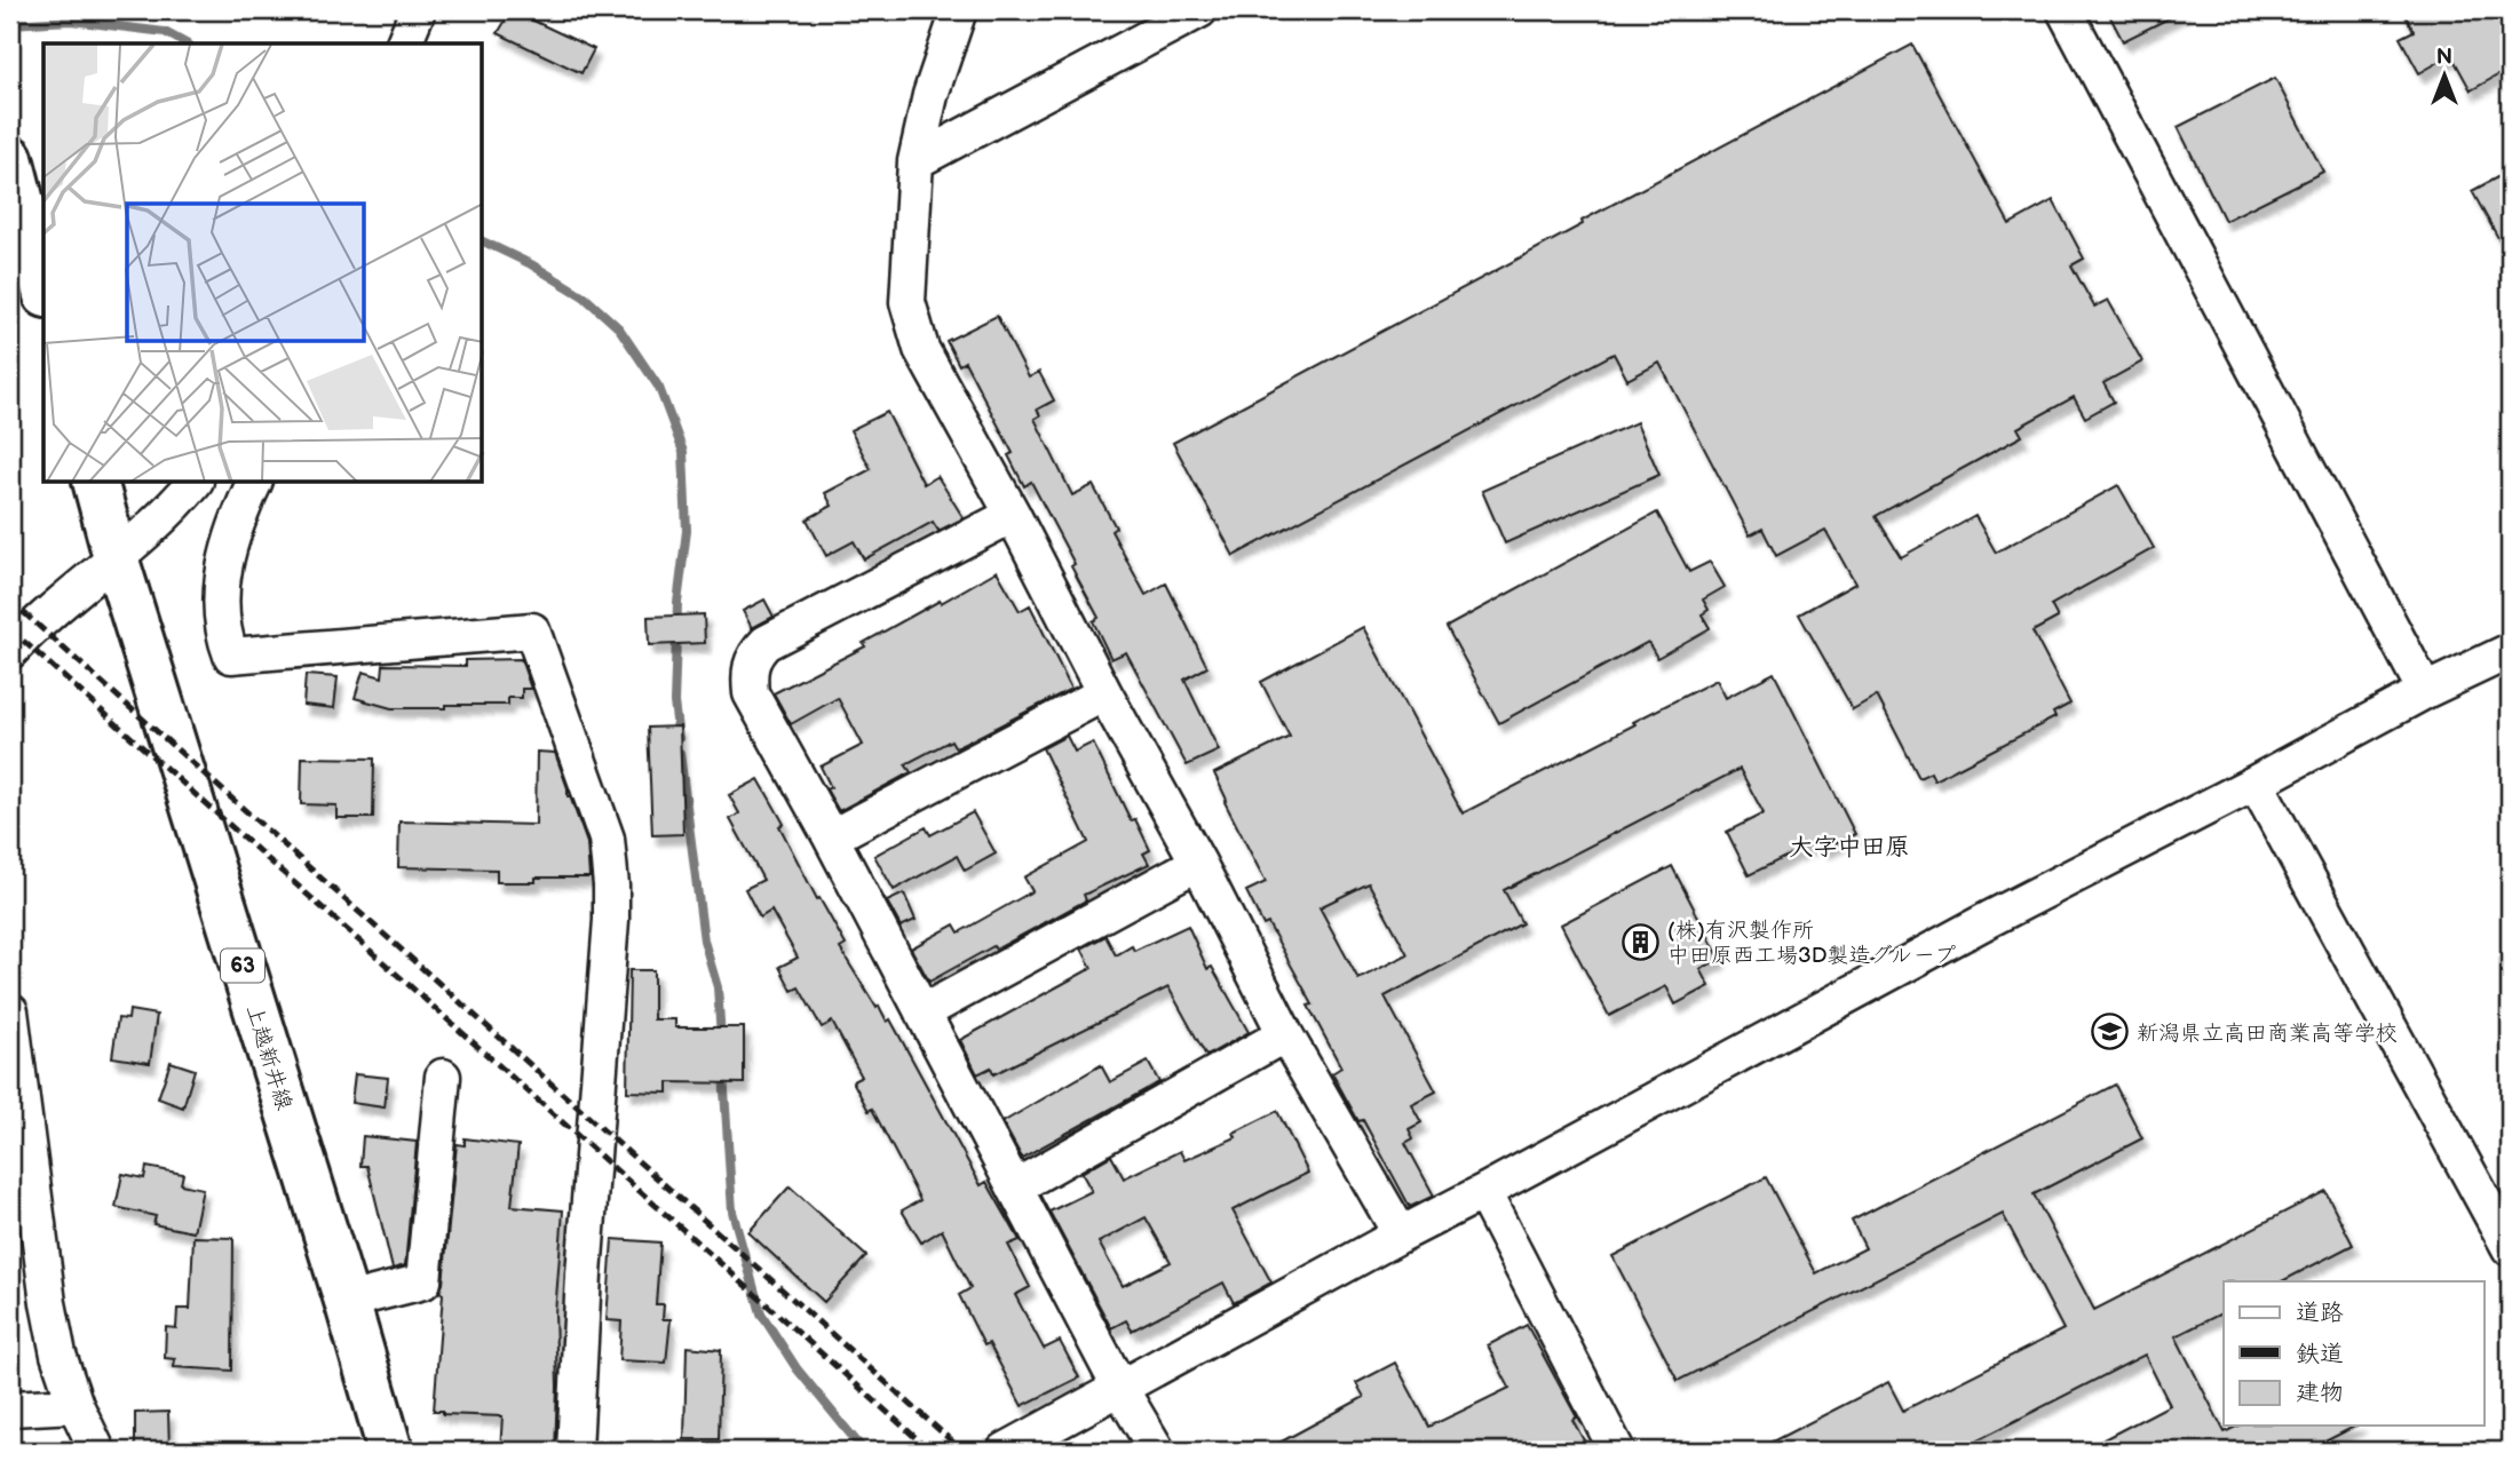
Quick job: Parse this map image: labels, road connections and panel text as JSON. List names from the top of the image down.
{
  "streets": {
    "main road": ["63", "上越新井線"]
  },
  "districts": ["大字中田原"],
  "places": {
    "building": ["(株)有沢製作所 中田原西工場3D製造グループ"],
    "school or university": ["新潟県立高田商業高等学校"]
  },
  "legend": ["道路", "鉄道", "建物"],
  "north": "top"
}
